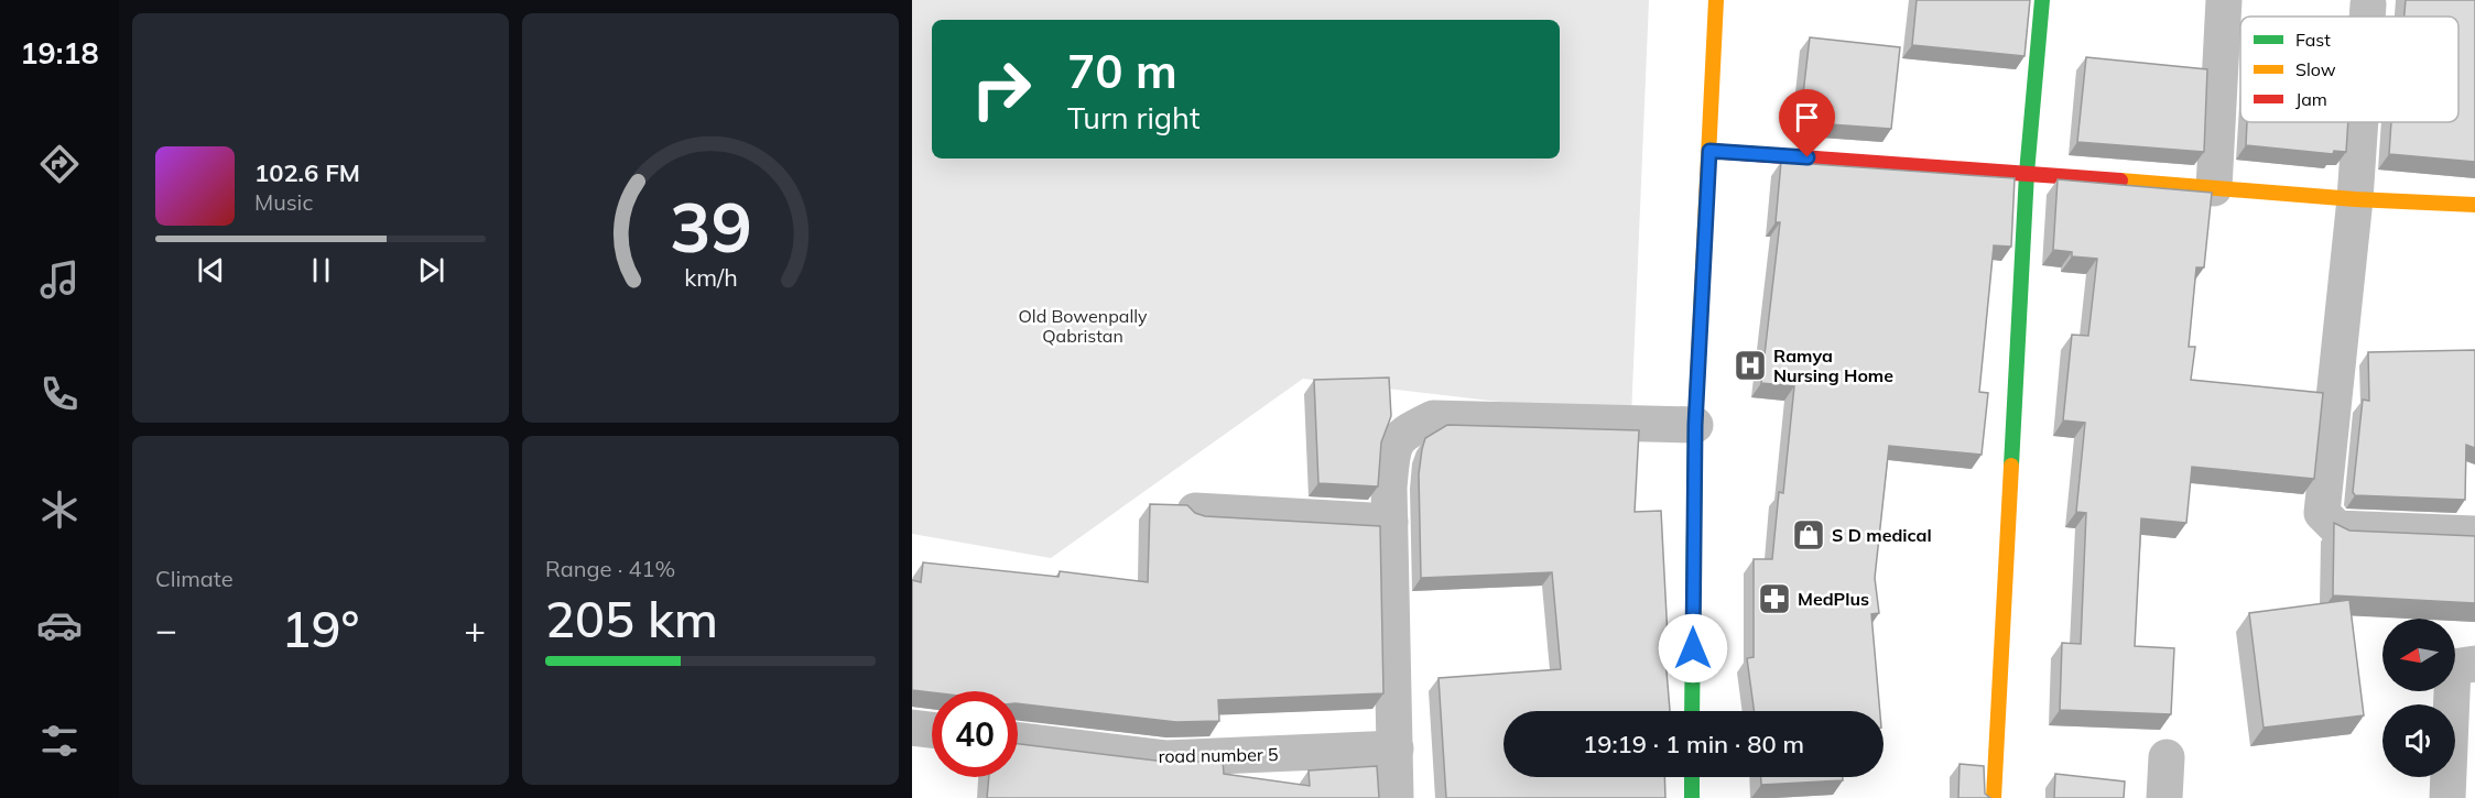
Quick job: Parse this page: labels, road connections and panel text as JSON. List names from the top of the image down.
{
  "streets": {
    "street": ["road number 5"]
  },
  "parks": ["Old Bowenpally Qabristan"],
  "places": {
    "hospital": ["Ramya Nursing Home"],
    "shop": ["S D medical"],
    "pharmacy": ["MedPlus"]
  },
  "legend": ["Fast", "Slow", "Jam"],
  "north": "left",
  "page": {
    "tabs": "19:18",
    "turn": ["70 m", "Turn right"],
    "song": ["102.6 FM", "Music"],
    "tile": [
      "Climate",
      ["Range · 41%", "205 km"]
    ],
    "heat": ["−", "19°", "+"],
    "limit": "40",
    "trip": "19:19 · 1 min · 80 m",
    "gauge": ["39", "km/h"]
  }
}
